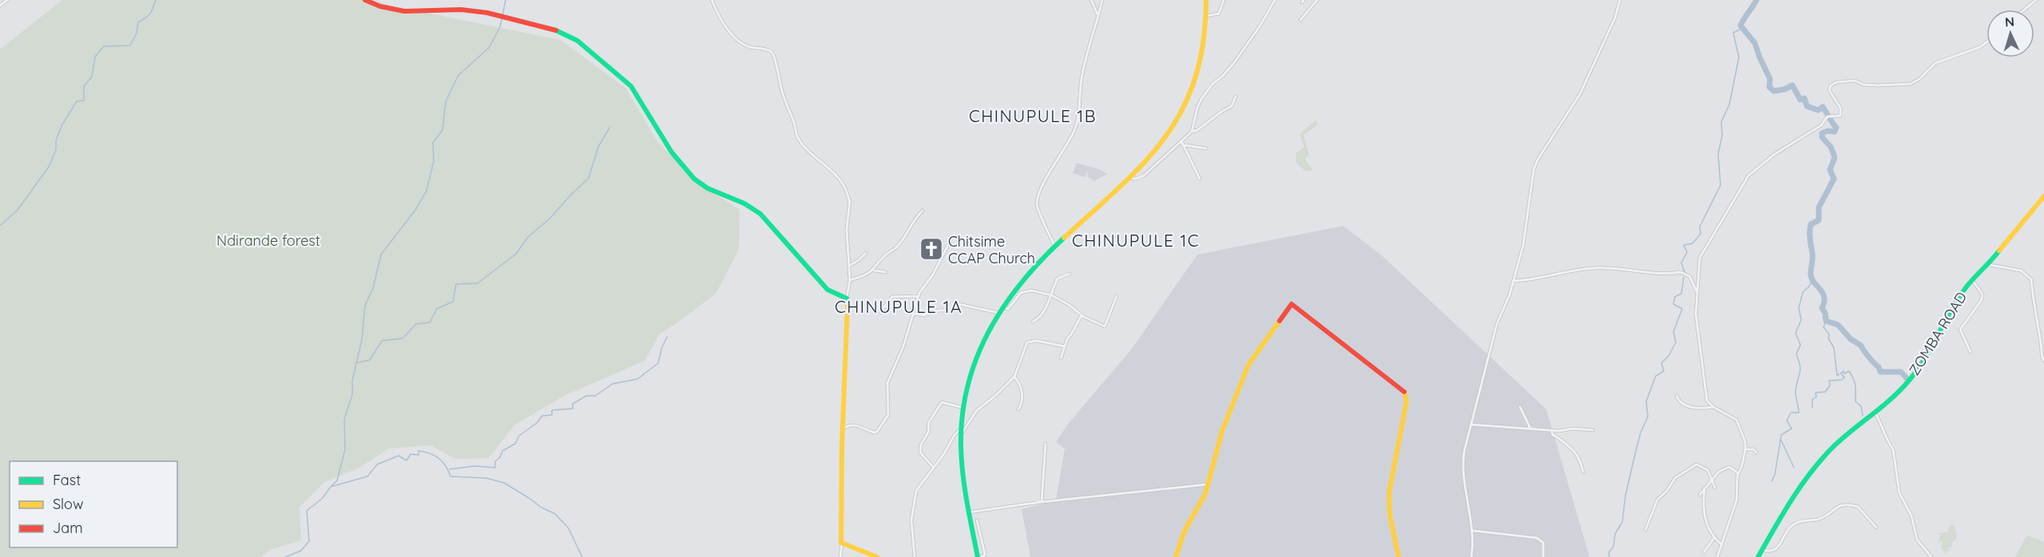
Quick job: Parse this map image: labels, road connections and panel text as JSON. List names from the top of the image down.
{
  "streets": {
    "main road": ["ZOMBA ROAD"]
  },
  "districts": ["CHINUPULE 1B", "CHINUPULE 1C", "CHINUPULE 1A"],
  "parks": ["Ndirande forest"],
  "places": {
    "church": ["Chitsime CCAP Church"]
  },
  "legend": ["Fast", "Slow", "Jam"],
  "north": "top"
}
